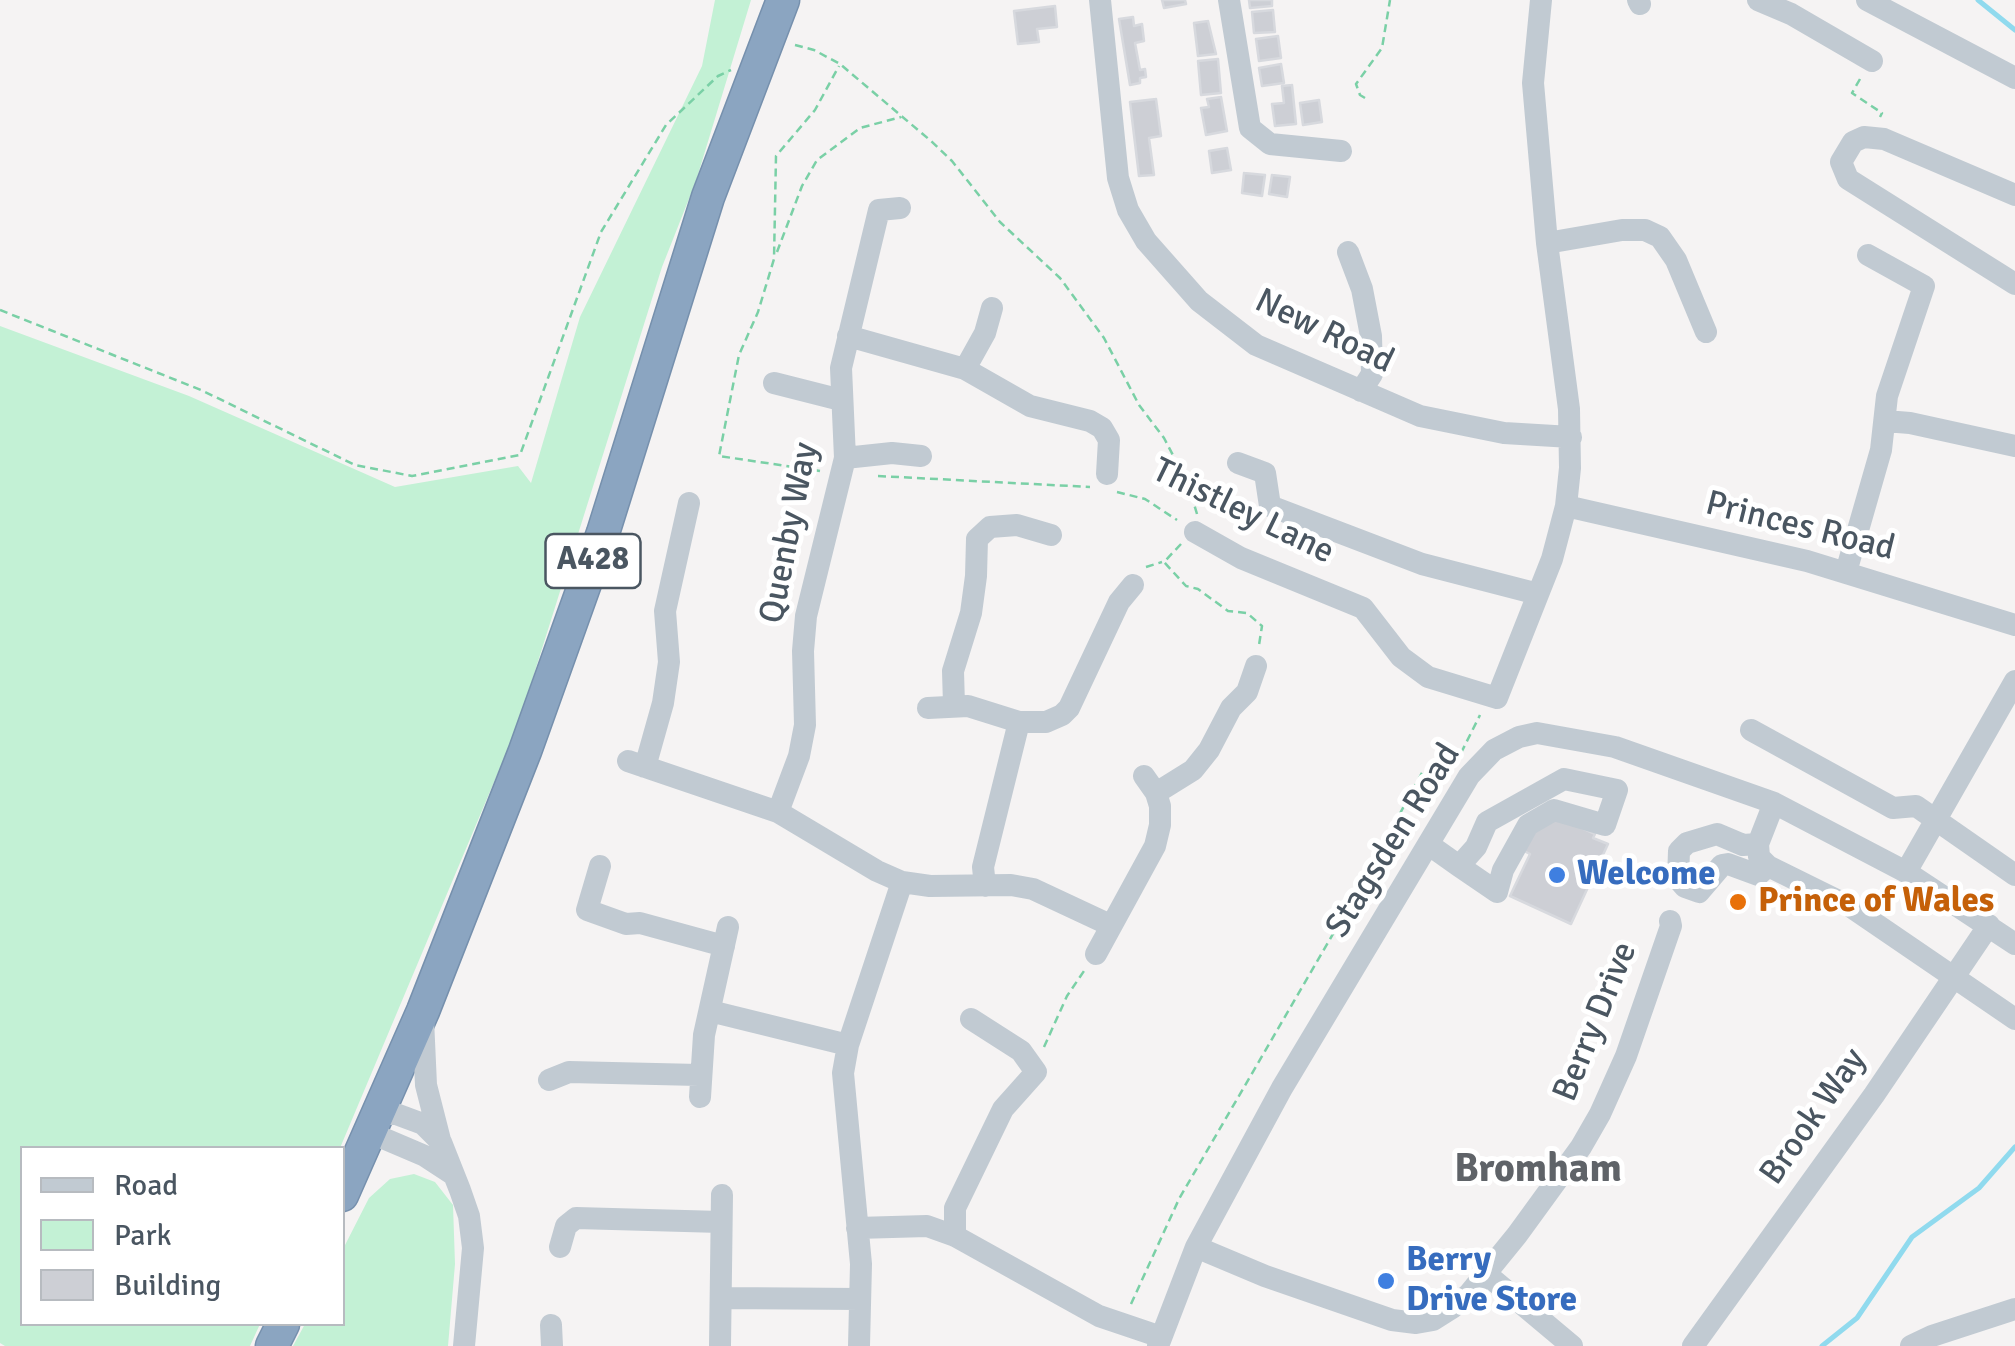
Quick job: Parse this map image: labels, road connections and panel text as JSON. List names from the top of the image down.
{
  "streets": {
    "highway": ["A428"],
    "street": [
      "New Road",
      "Thistley Lane",
      "Princes Road",
      "Quenby Way",
      "Stagsden Road",
      "Berry Drive",
      "Brook Way"
    ]
  },
  "crossings": [
    ["Stagsden Road", "Berry Drive"]
  ],
  "districts": ["Bromham"],
  "places": ["Welcome", "Prince of Wales", "Berry Drive Store"],
  "legend": ["Road", "Park", "Building"]
}
